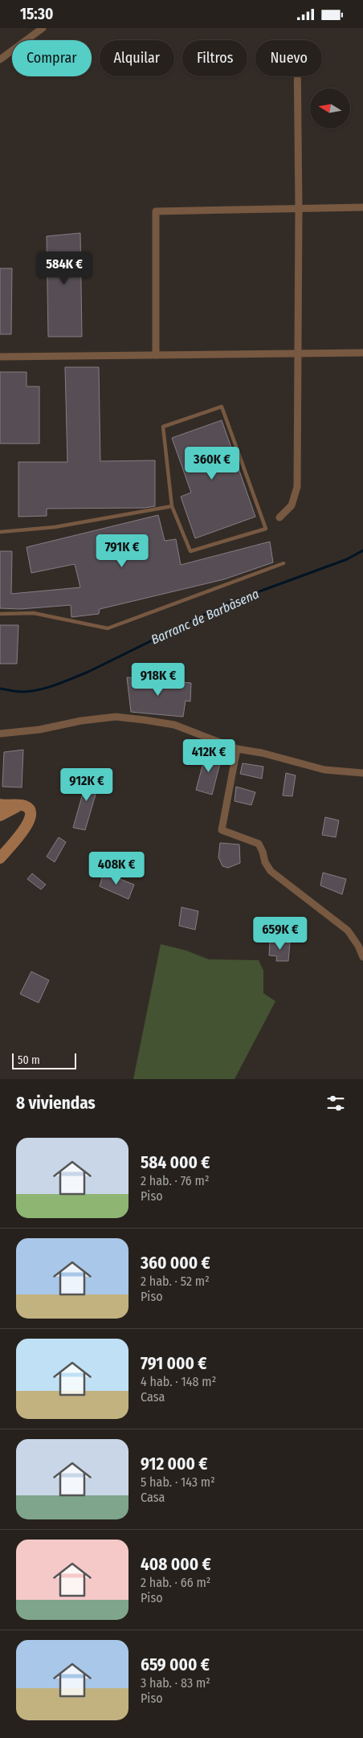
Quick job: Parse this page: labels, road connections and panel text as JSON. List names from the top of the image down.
{
  "water": ["Barranc de Barbàsena"],
  "scale_bar": "50 m",
  "north": "left",
  "page": {
    "status": "15:30",
    "chip": [
      "Comprar",
      "Alquilar",
      "Filtros",
      "Nuevo"
    ],
    "price": [
      "584K €",
      "360K €",
      "791K €",
      "918K €",
      "412K €",
      "912K €",
      "408K €",
      "659K €"
    ],
    "scale": "50 m",
    "heading": "8 viviendas",
    "list": [
      {
        "name": "584 000 €",
        "note": "2 hab. · 76 m² · Piso"
      },
      {
        "name": "360 000 €",
        "note": "2 hab. · 52 m² · Piso"
      },
      {
        "name": "791 000 €",
        "note": "4 hab. · 148 m² · Casa"
      },
      {
        "name": "912 000 €",
        "note": "5 hab. · 143 m² · Casa"
      },
      {
        "name": "408 000 €",
        "note": "2 hab. · 66 m² · Piso"
      },
      {
        "name": "659 000 €",
        "note": "3 hab. · 83 m² · Piso"
      }
    ]
  }
}
